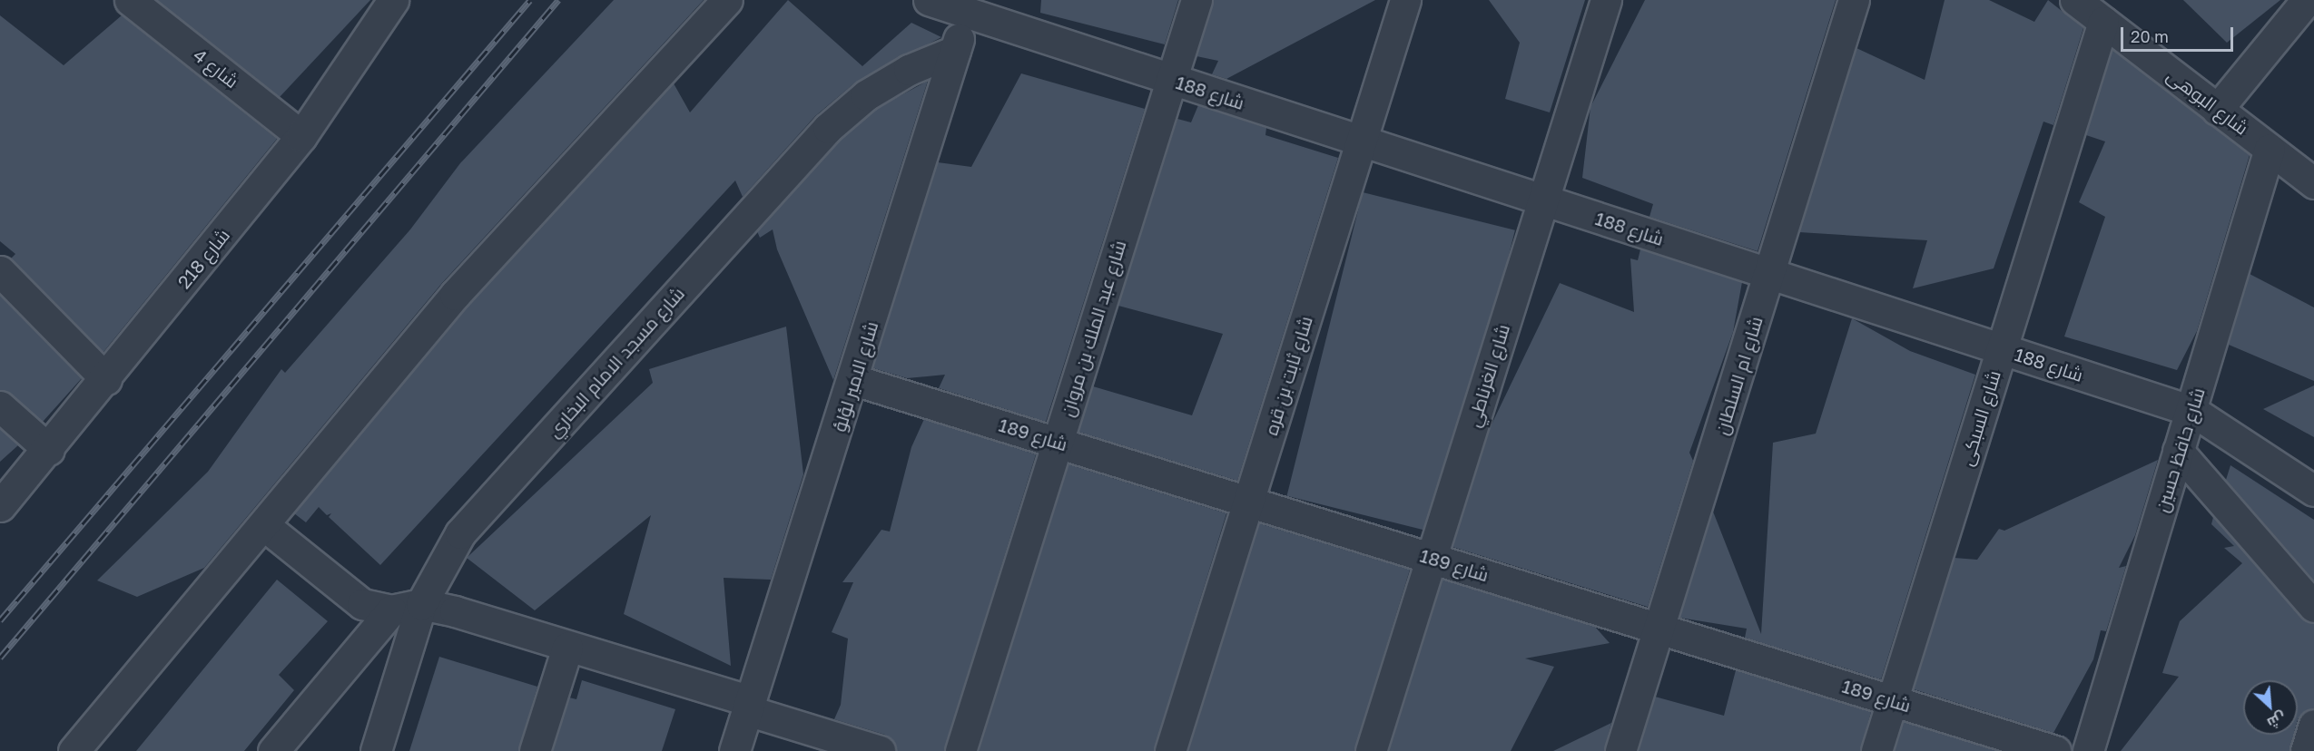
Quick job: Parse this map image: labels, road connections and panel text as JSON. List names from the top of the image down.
{
  "streets": {
    "street": [
      "شارع 4",
      "شارع 188",
      "شارع البوهى",
      "شارع 218",
      "شارع عبد الملك بن مروان",
      "شارع مسجد الامام البخاري",
      "شارع ثابت بن قره",
      "شارع الغرناطي",
      "شارع ام السلطان",
      "شارع الامير لؤلؤ",
      "شارع السبكى",
      "شارع 189",
      "شارع حافظ حسين"
    ]
  },
  "crossings": [
    ["شارع 4", "شارع 218"],
    ["شارع 188", "شارع عبد الملك بن مروان"],
    ["شارع 188", "شارع ثابت بن قره"],
    ["شارع 188", "شارع الغرناطي"],
    ["شارع 188", "شارع ام السلطان"],
    ["شارع 188", "شارع الامير لؤلؤ"],
    ["شارع 188", "شارع السبكى"],
    ["شارع 188", "شارع حافظ حسين"],
    ["شارع البوهى", "شارع السبكى"],
    ["شارع البوهى", "شارع حافظ حسين"],
    ["شارع عبد الملك بن مروان", "شارع 189"],
    ["شارع مسجد الامام البخاري", "شارع الامير لؤلؤ"],
    ["شارع ثابت بن قره", "شارع 189"],
    ["شارع الغرناطي", "شارع 189"],
    ["شارع ام السلطان", "شارع 189"],
    ["شارع الامير لؤلؤ", "شارع 189"],
    ["شارع السبكى", "شارع 189"]
  ],
  "scale_bar": "20 m",
  "north": "bottom right"
}
